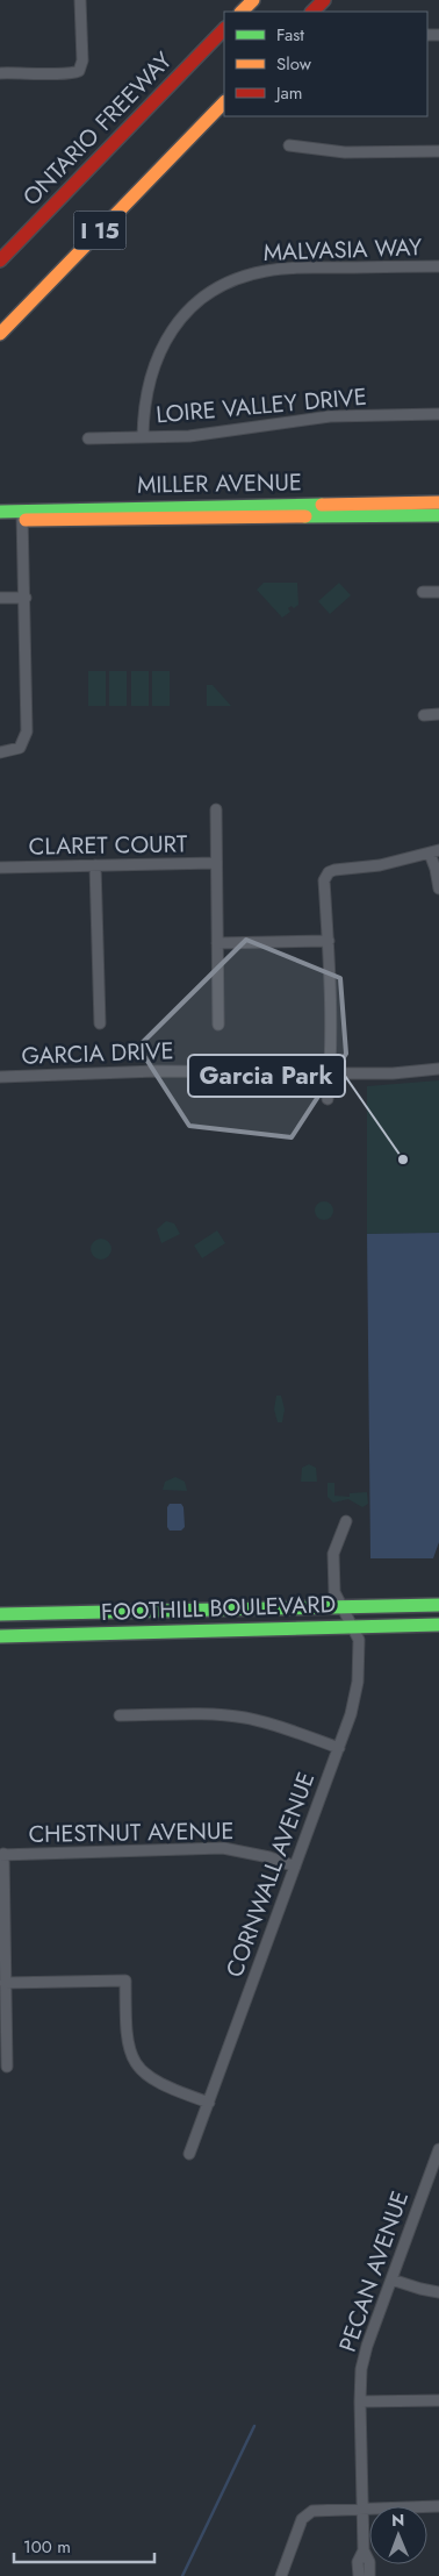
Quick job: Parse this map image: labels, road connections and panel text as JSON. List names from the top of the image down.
{
  "streets": {
    "main road": [
      "ONTARIO FREEWAY",
      "I 15",
      "MILLER AVENUE",
      "FOOTHILL BOULEVARD"
    ],
    "street": [
      "MALVASIA WAY",
      "LOIRE VALLEY DRIVE",
      "CLARET COURT",
      "GARCIA DRIVE",
      "CHESTNUT AVENUE",
      "CORNWALL AVENUE",
      "PECAN AVENUE"
    ]
  },
  "crossings": [
    ["MALVASIA WAY", "LOIRE VALLEY DRIVE"],
    ["FOOTHILL BOULEVARD", "CORNWALL AVENUE"],
    ["CHESTNUT AVENUE", "CORNWALL AVENUE"]
  ],
  "places": ["Garcia Park"],
  "legend": ["Fast", "Slow", "Jam"],
  "scale_bar": "100 m",
  "north": "top"
}
